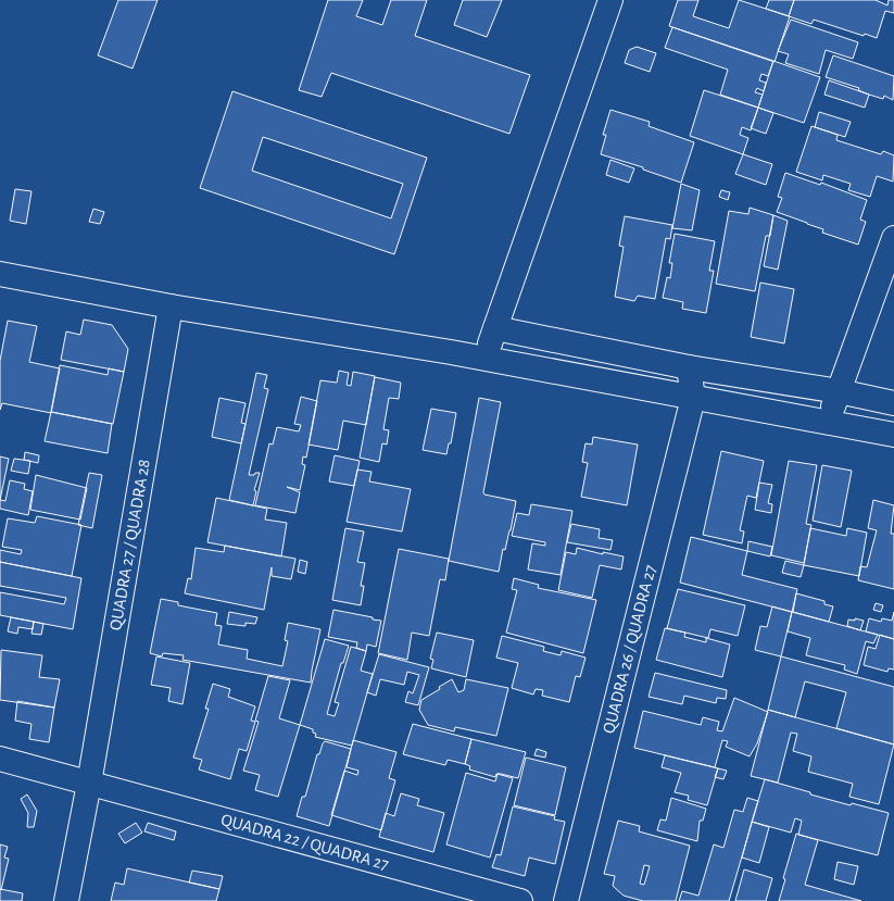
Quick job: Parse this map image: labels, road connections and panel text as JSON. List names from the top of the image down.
{
  "streets": {
    "street": ["QUADRA 27 / QUADRA 28", "QUADRA 26 / QUADRA 27", "QUADRA 22 / QUADRA 27"]
  },
  "crossings": [
    ["QUADRA 27 / QUADRA 28", "QUADRA 22 / QUADRA 27"]
  ]
}
